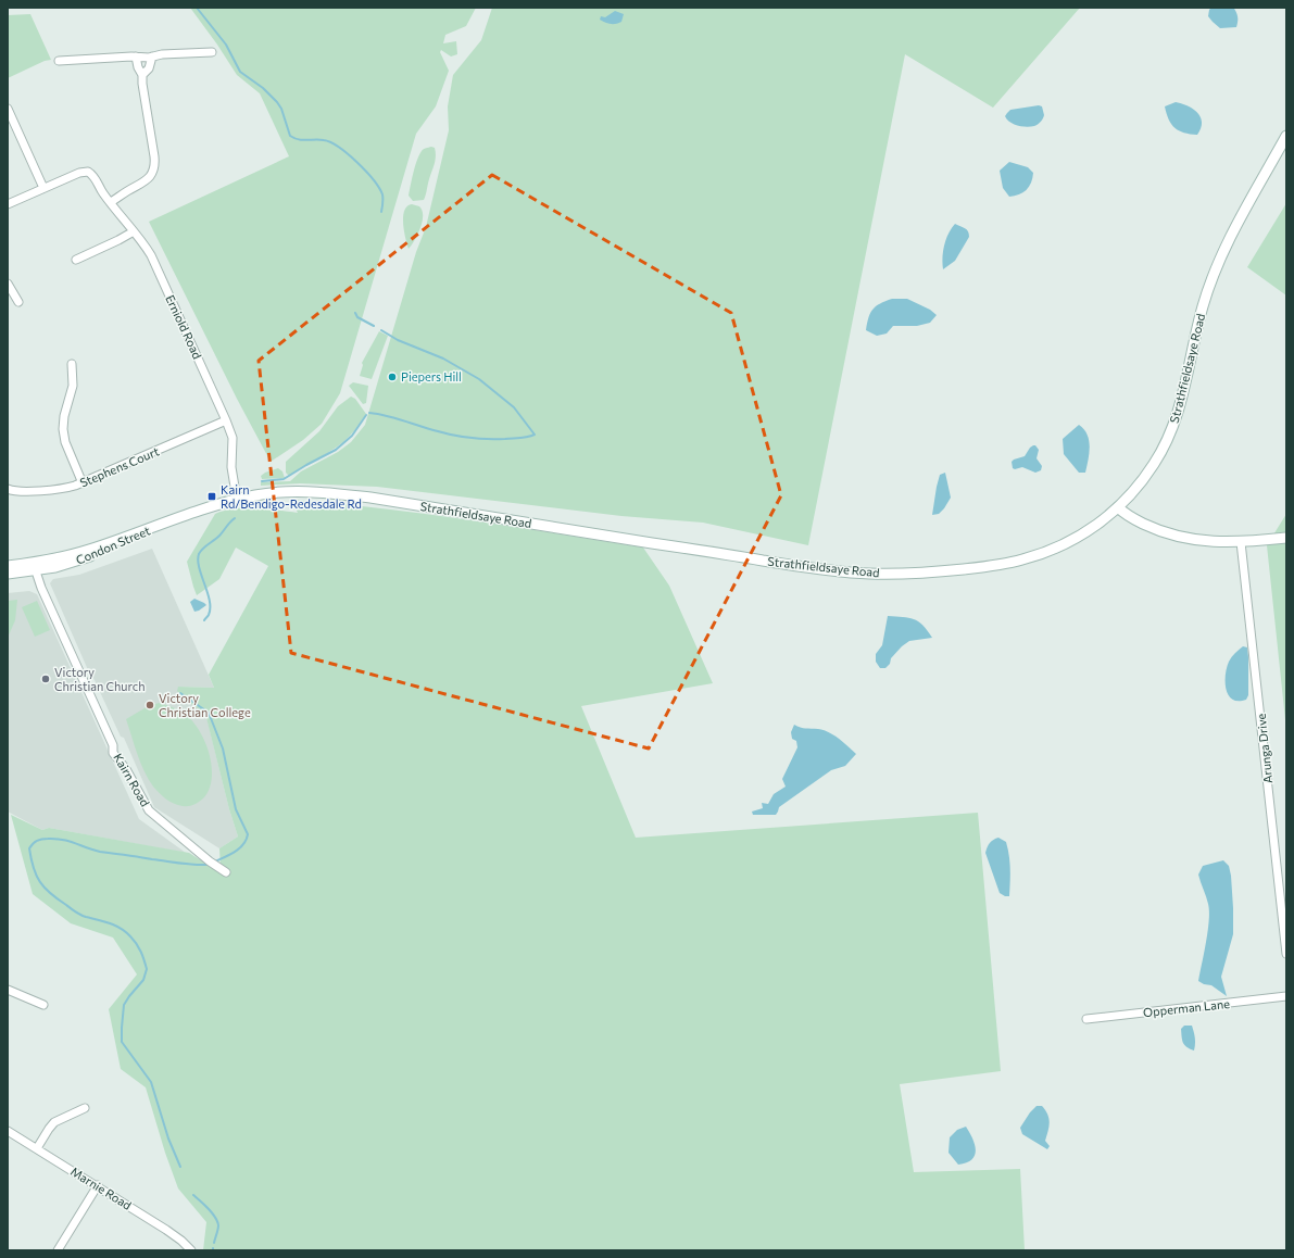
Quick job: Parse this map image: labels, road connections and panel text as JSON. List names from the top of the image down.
{
  "streets": {
    "main road": ["Strathfieldsaye Road", "Condon Street"],
    "street": [
      "Erniold Road",
      "Stephens Court",
      "Arunga Drive",
      "Kairn Road",
      "Opperman Lane",
      "Marnie Road"
    ]
  },
  "crossings": [
    ["Erniold Road", "Strathfieldsaye Road"],
    ["Erniold Road", "Stephens Court"],
    ["Erniold Road", "Condon Street"],
    ["Strathfieldsaye Road", "Condon Street"],
    ["Condon Street", "Kairn Road"]
  ],
  "places": {
    "other": ["Piepers Hill", "Victory Christian Church", "Victory Christian College"],
    "transit": ["Kairn Rd/Bendigo-Redesdale Rd"]
  }
}
